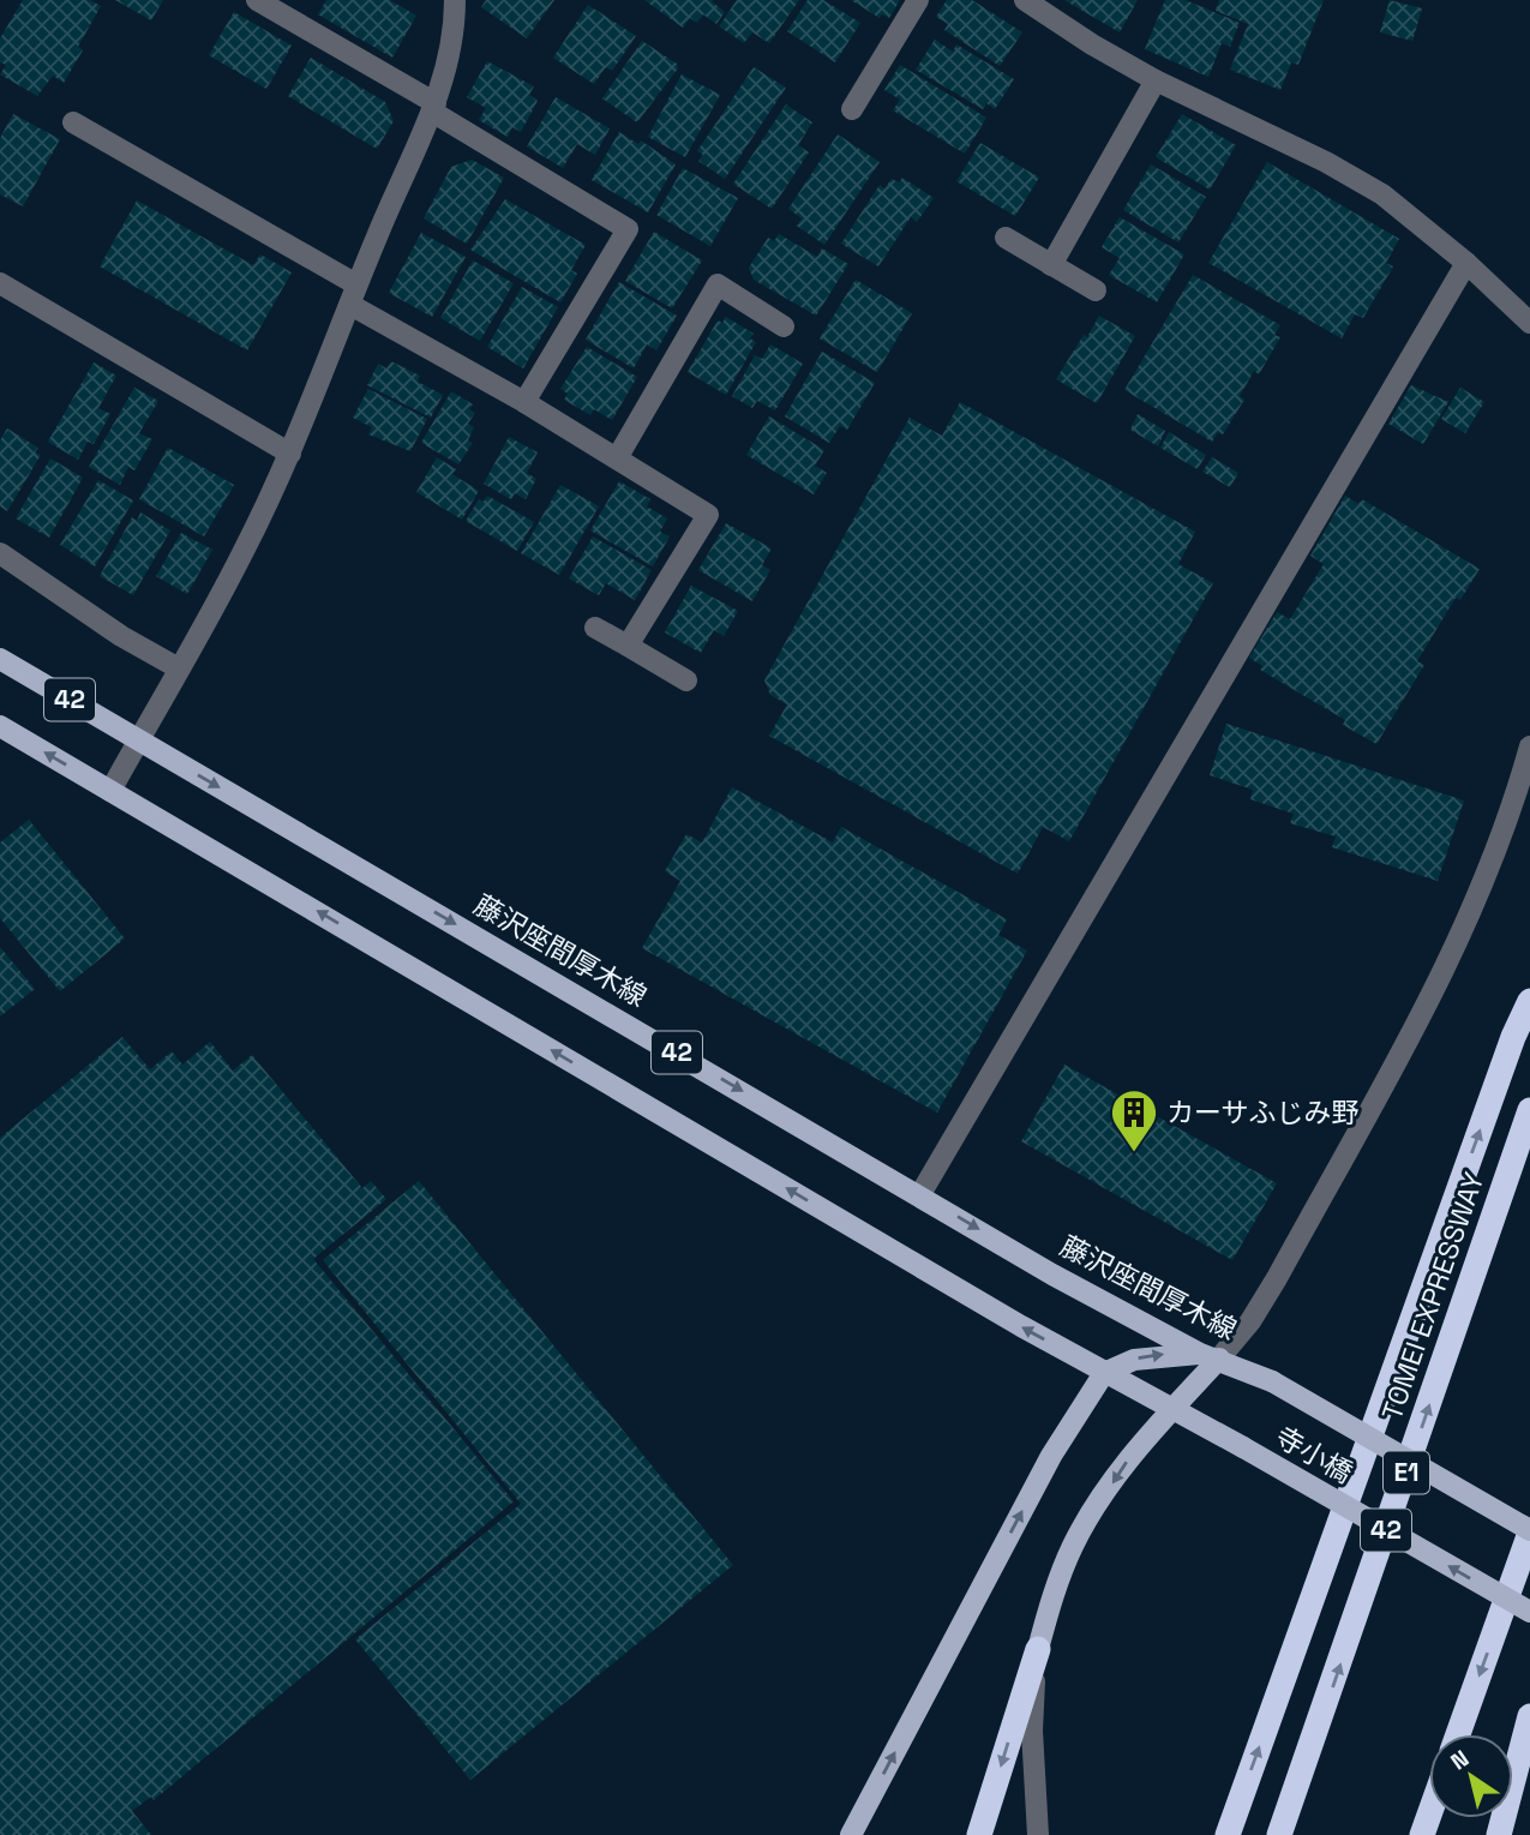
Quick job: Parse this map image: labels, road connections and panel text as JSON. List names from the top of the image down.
{
  "streets": {
    "highway": ["TOMEI EXPRESSWAY", "E1"],
    "main road": ["42", "藤沢座間厚木線", "寺小橋"]
  },
  "crossings": [
    ["42", "寺小橋"],
    ["藤沢座間厚木線", "寺小橋"]
  ],
  "places": {
    "building": ["カーサふじみ野"]
  },
  "north": "top left"
}
